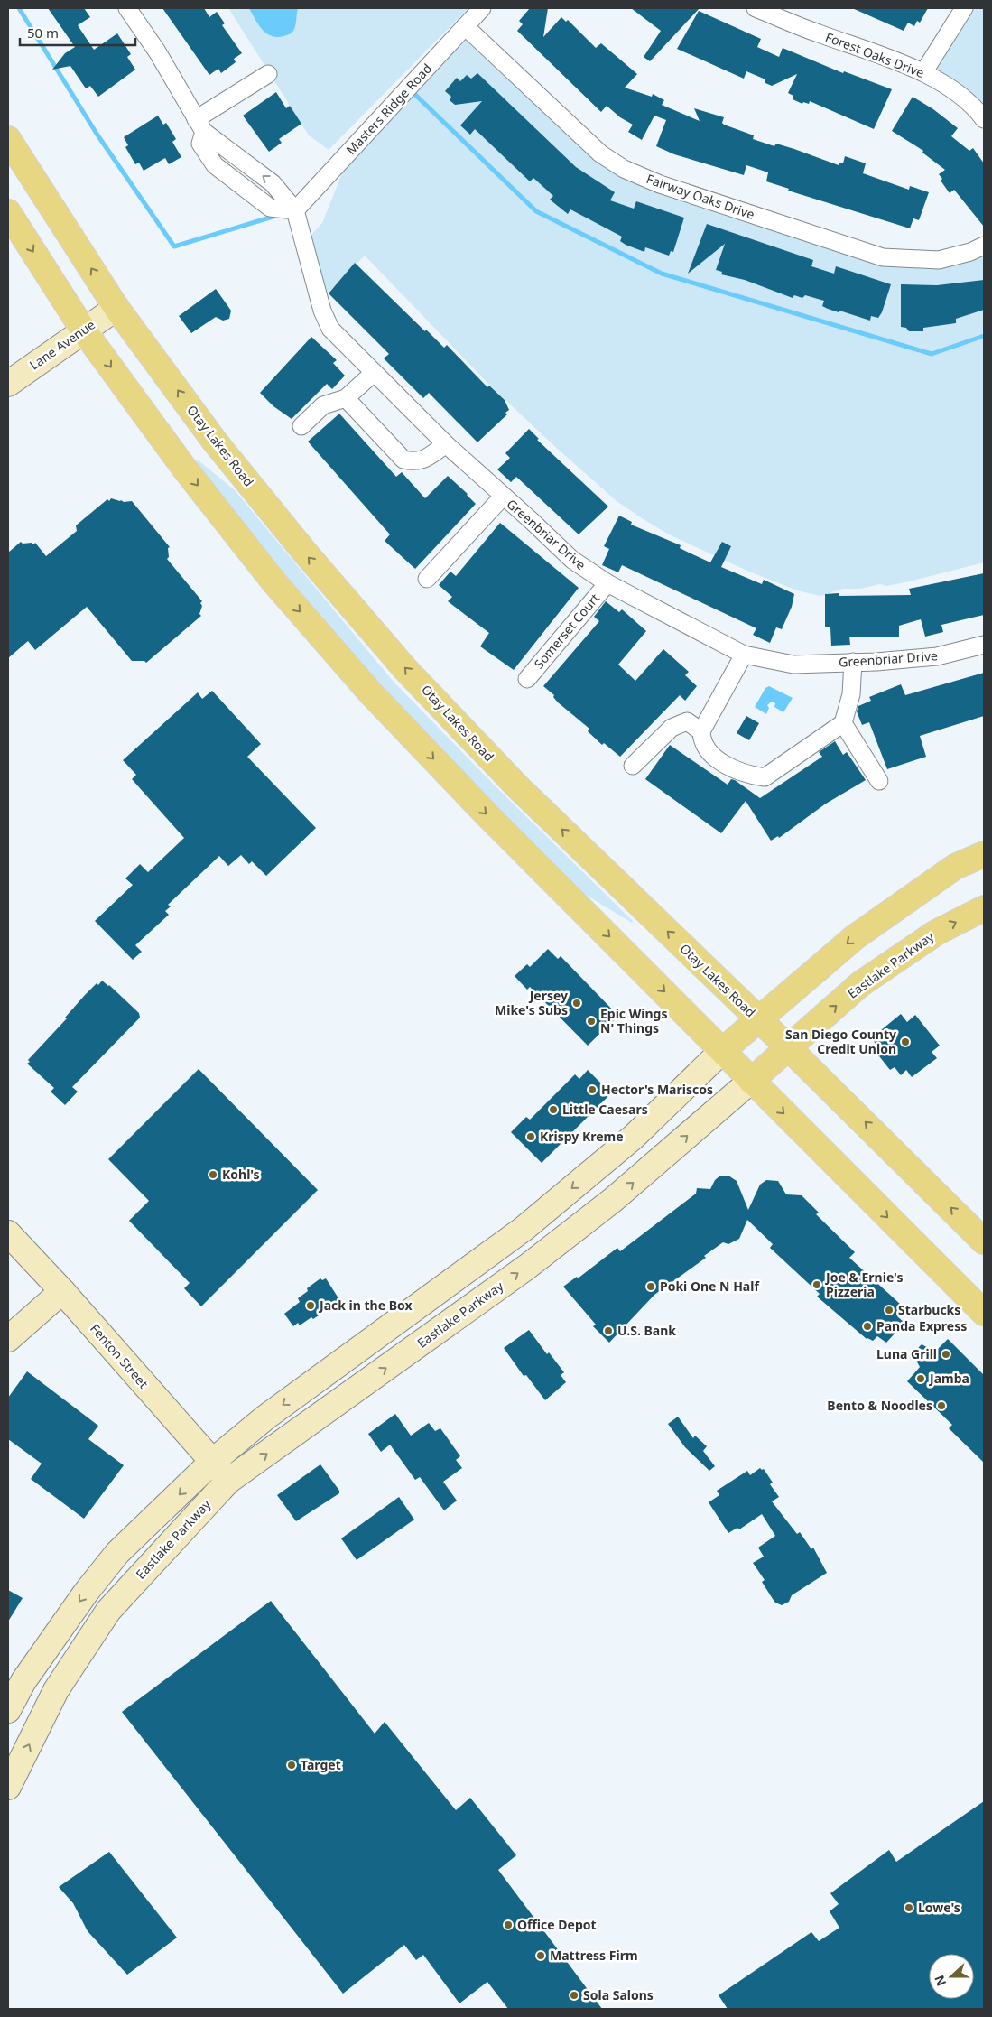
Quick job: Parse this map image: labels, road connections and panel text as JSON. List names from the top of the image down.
{
  "streets": {
    "main road": [
      "Lane Avenue",
      "Otay Lakes Road",
      "Eastlake Parkway",
      "Fenton Street"
    ],
    "street": [
      "Forest Oaks Drive",
      "Masters Ridge Road",
      "Fairway Oaks Drive",
      "Greenbriar Drive",
      "Somerset Court"
    ]
  },
  "crossings": [
    ["Masters Ridge Road", "Fairway Oaks Drive"],
    ["Masters Ridge Road", "Greenbriar Drive"],
    ["Lane Avenue", "Otay Lakes Road"],
    ["Otay Lakes Road", "Eastlake Parkway"],
    ["Greenbriar Drive", "Somerset Court"],
    ["Eastlake Parkway", "Fenton Street"]
  ],
  "places": [
    "Jersey Mike's Subs",
    "Epic Wings N' Things",
    "San Diego County Credit Union",
    "Hector's Mariscos",
    "Little Caesars",
    "Krispy Kreme",
    "Kohl's",
    "Joe & Ernie's Pizzeria",
    "Poki One N Half",
    "Jack in the Box",
    "Starbucks",
    "Panda Express",
    "U.S. Bank",
    "Luna Grill",
    "Jamba",
    "Bento & Noodles",
    "Target",
    "Lowe's",
    "Office Depot",
    "Mattress Firm",
    "Sola Salons"
  ],
  "scale_bar": "50 m",
  "north": "left"
}
